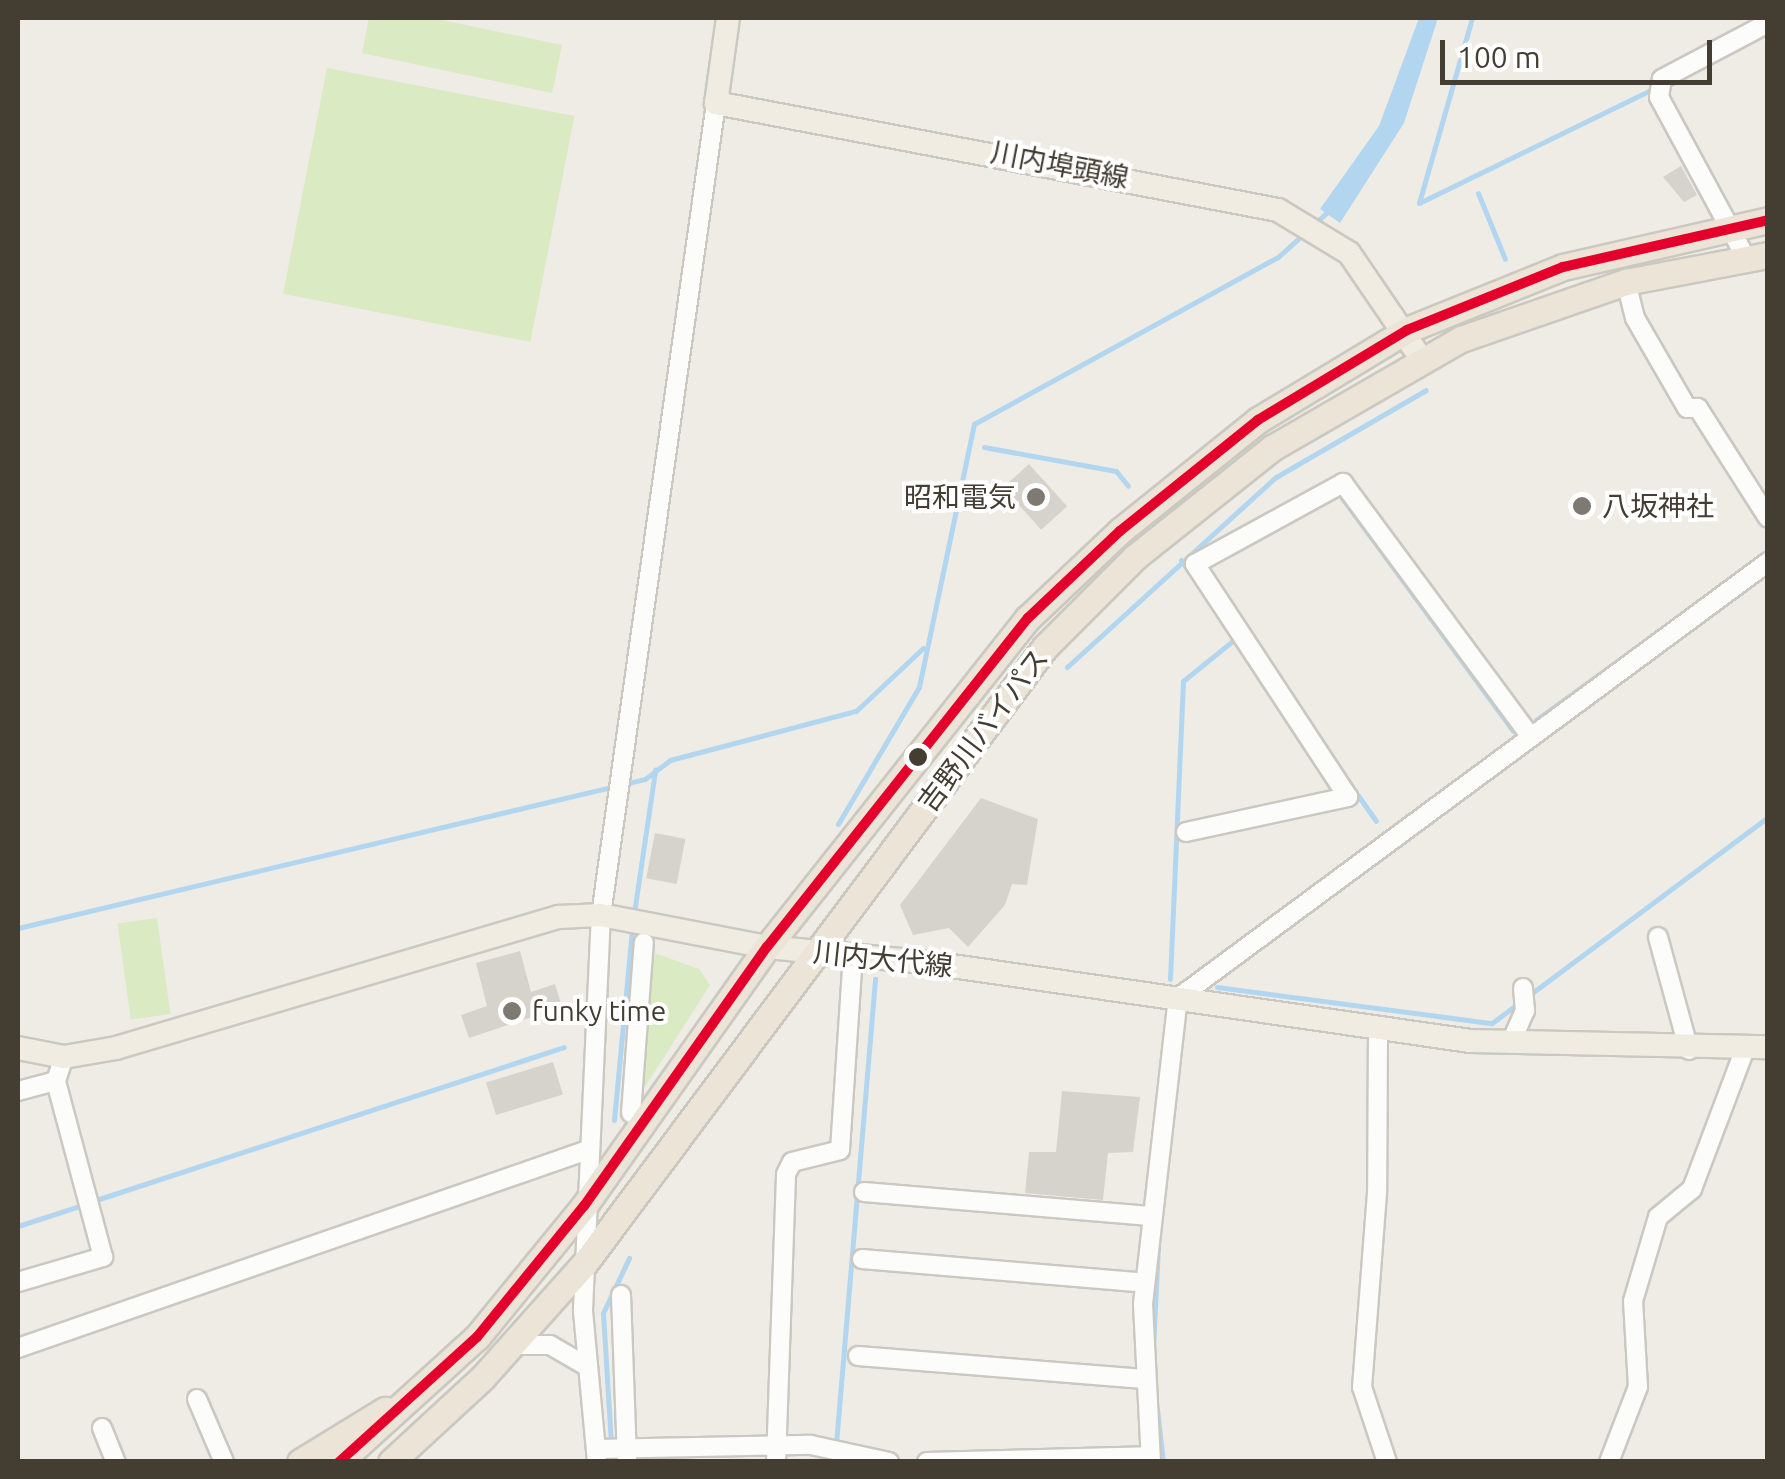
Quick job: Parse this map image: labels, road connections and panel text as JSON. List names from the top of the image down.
{
  "streets": {
    "highway": ["吉野川バイパス"],
    "main road": ["川内埠頭線", "川内大代線"]
  },
  "crossings": [
    ["川内埠頭線", "吉野川バイパス"],
    ["吉野川バイパス", "川内大代線"]
  ],
  "places": ["昭和電気", "八坂神社", "funky time"],
  "scale_bar": "100 m"
}
